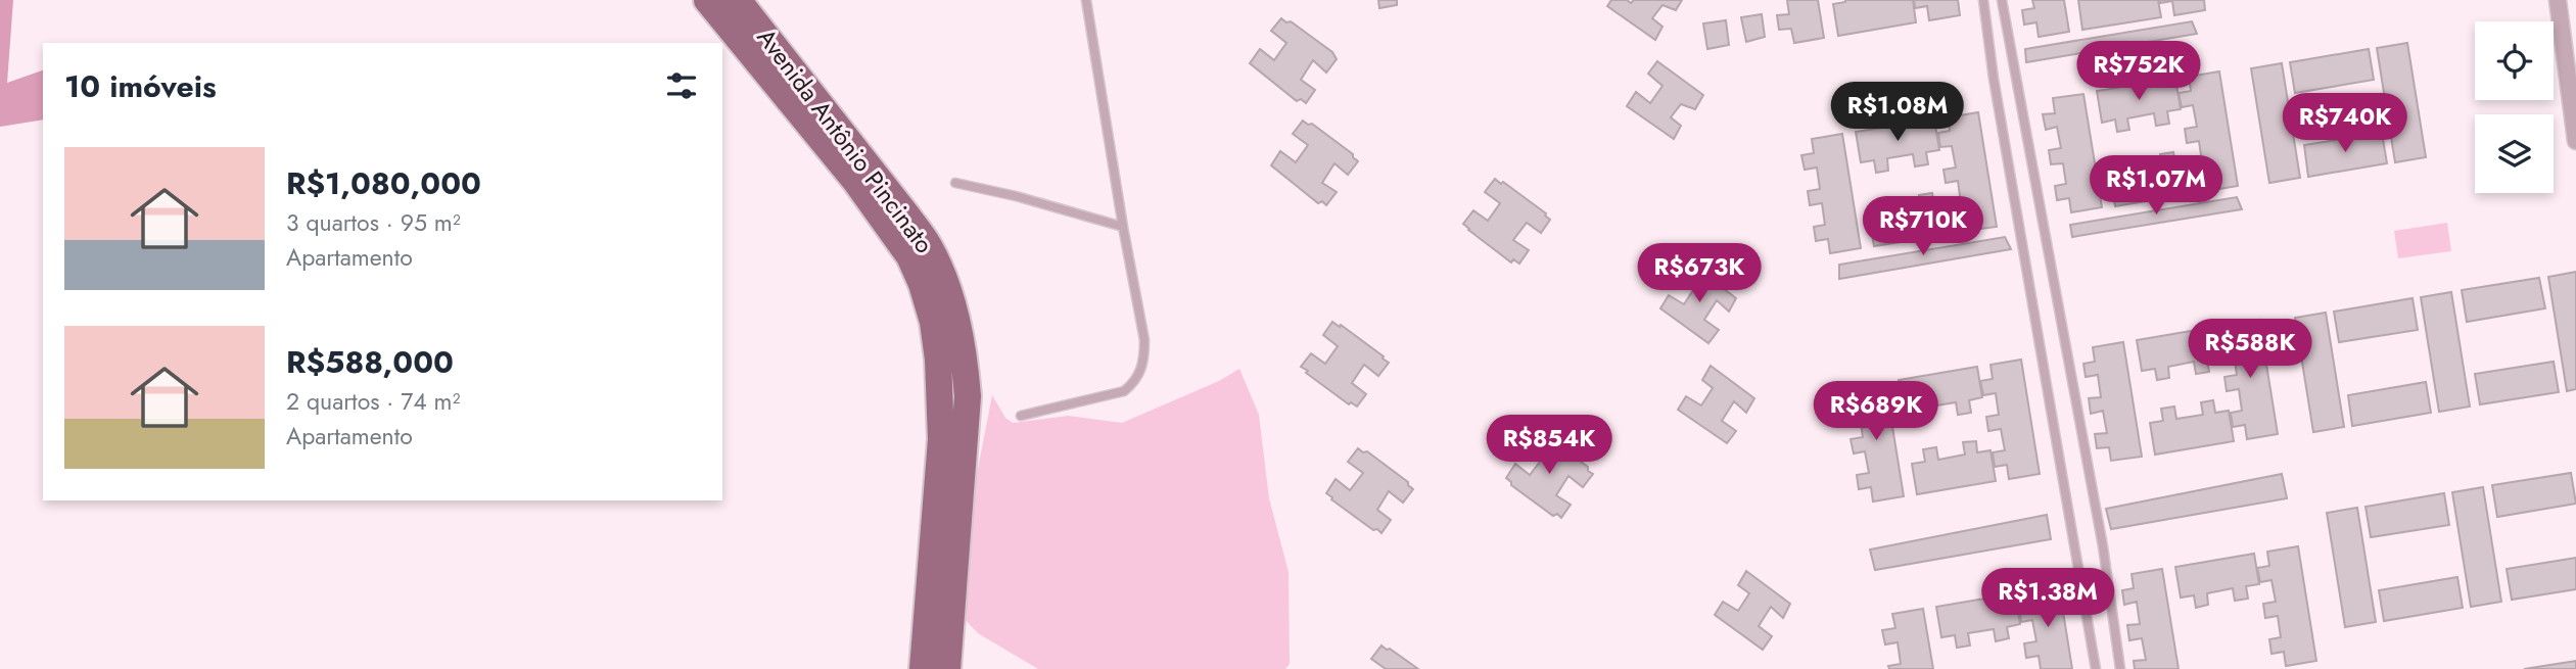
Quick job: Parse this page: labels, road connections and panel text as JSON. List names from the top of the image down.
{
  "streets": {
    "main road": ["Avenida Antônio Pincinato"]
  },
  "page": {
    "price": [
      "R$752K",
      "R$1.08M",
      "R$740K",
      "R$1.07M",
      "R$710K",
      "R$673K",
      "R$588K",
      "R$689K",
      "R$854K",
      "R$1.38M"
    ],
    "heading": "10 imóveis",
    "list": [
      {
        "name": "R$1,080,000",
        "note": "3 quartos · 95 m² · Apartamento"
      },
      {
        "name": "R$588,000",
        "note": "2 quartos · 74 m² · Apartamento"
      }
    ]
  }
}
